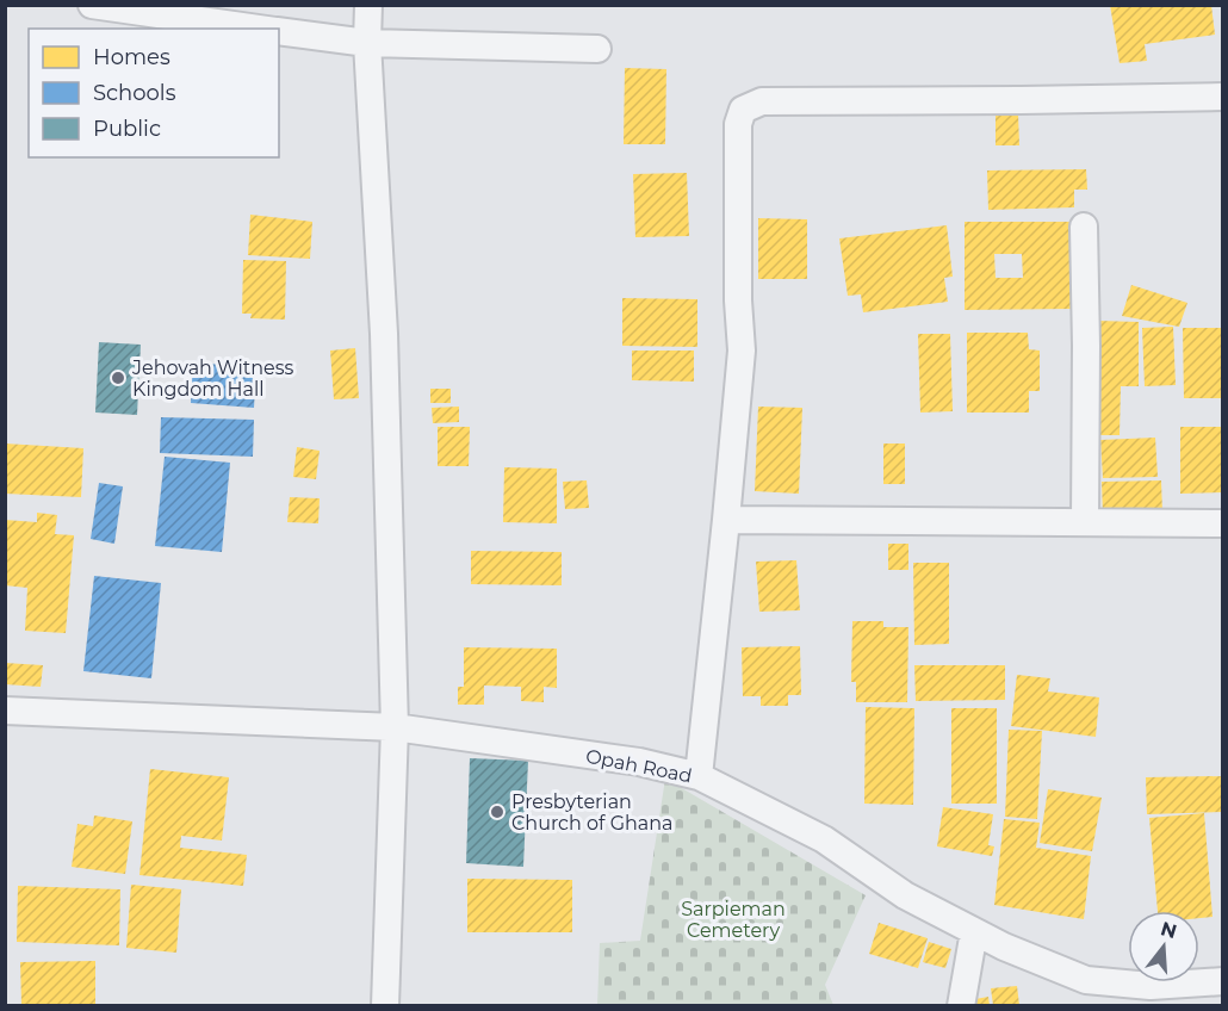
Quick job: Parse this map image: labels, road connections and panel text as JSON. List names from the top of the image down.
{
  "streets": {
    "street": ["Opah Road"]
  },
  "parks": ["Sarpieman Cemetery"],
  "places": ["Jehovah Witness Kingdom Hall", "Presbyterian Church of Ghana"],
  "legend": ["Homes", "Schools", "Public"],
  "north": "top"
}
